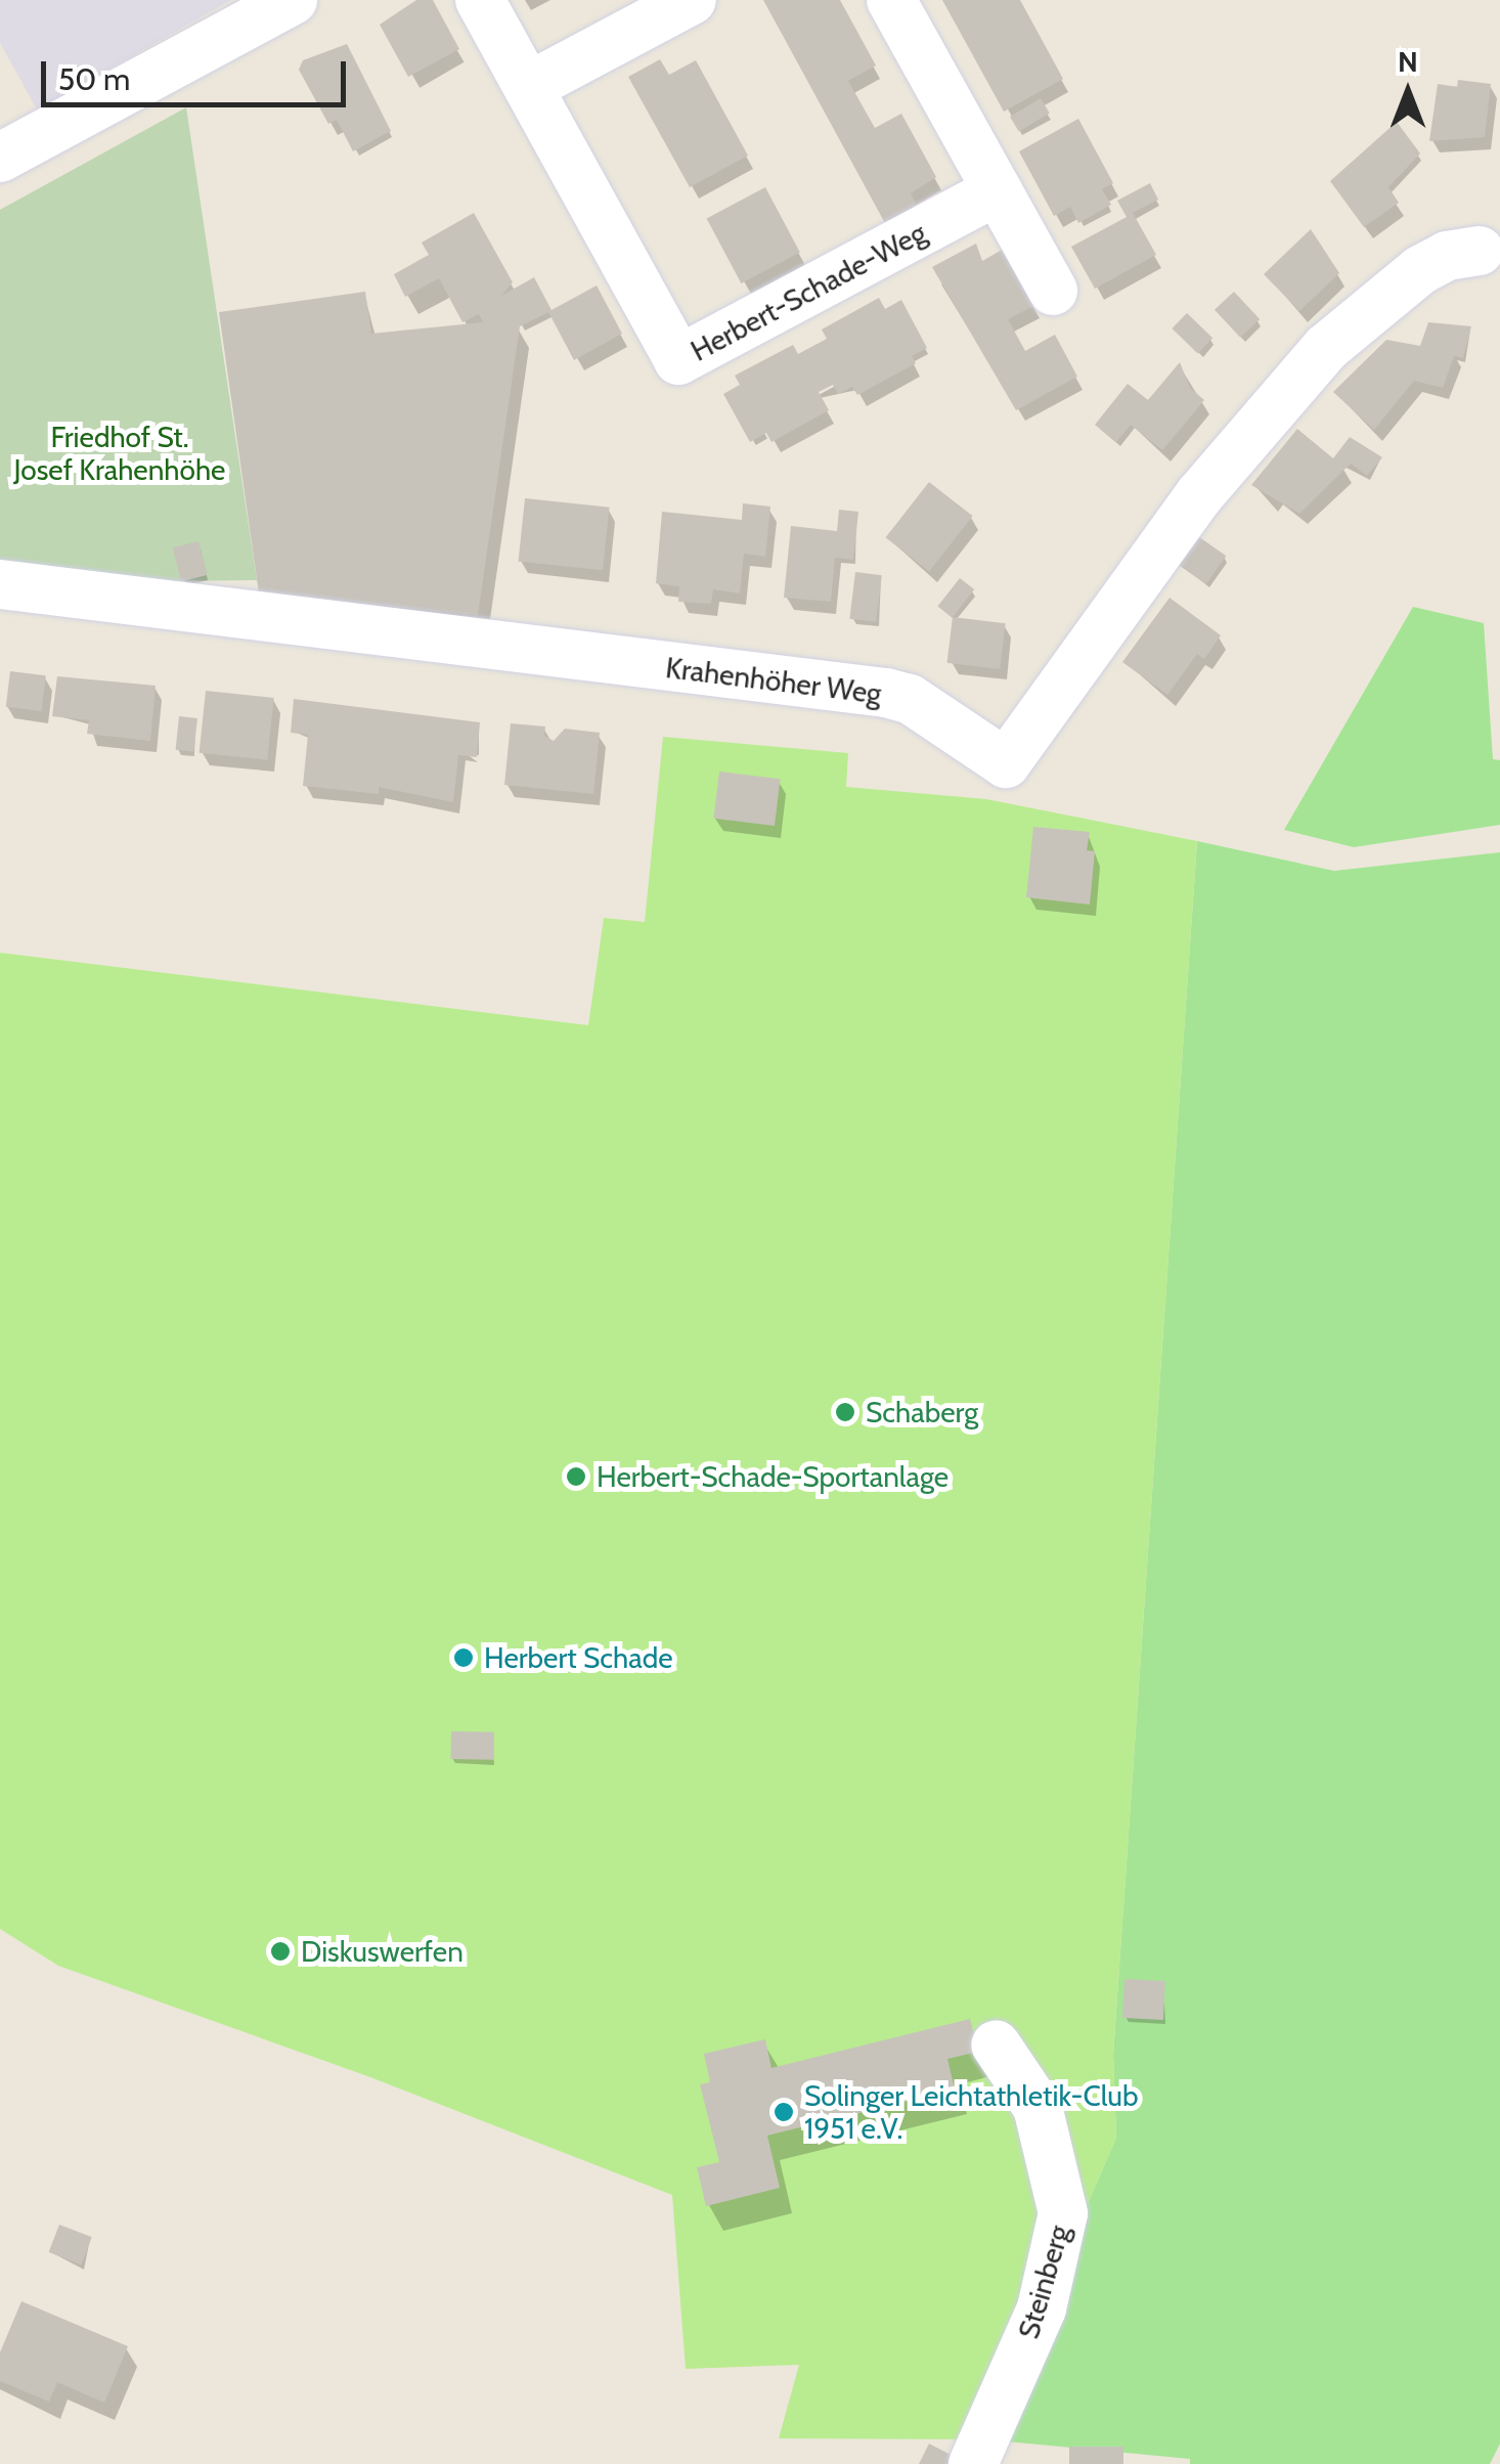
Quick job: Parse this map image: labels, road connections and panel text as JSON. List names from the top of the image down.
{
  "streets": {
    "street": ["Herbert-Schade-Weg", "Krahenhöher Weg", "Steinberg"]
  },
  "parks": ["Friedhof St. Josef Krahenhöhe"],
  "places": [
    "Schaberg",
    "Herbert-Schade-Sportanlage",
    "Herbert Schade",
    "Diskuswerfen",
    "Solinger Leichtathletik-Club 1951 e.V."
  ],
  "scale_bar": "50 m",
  "north": "top"
}
